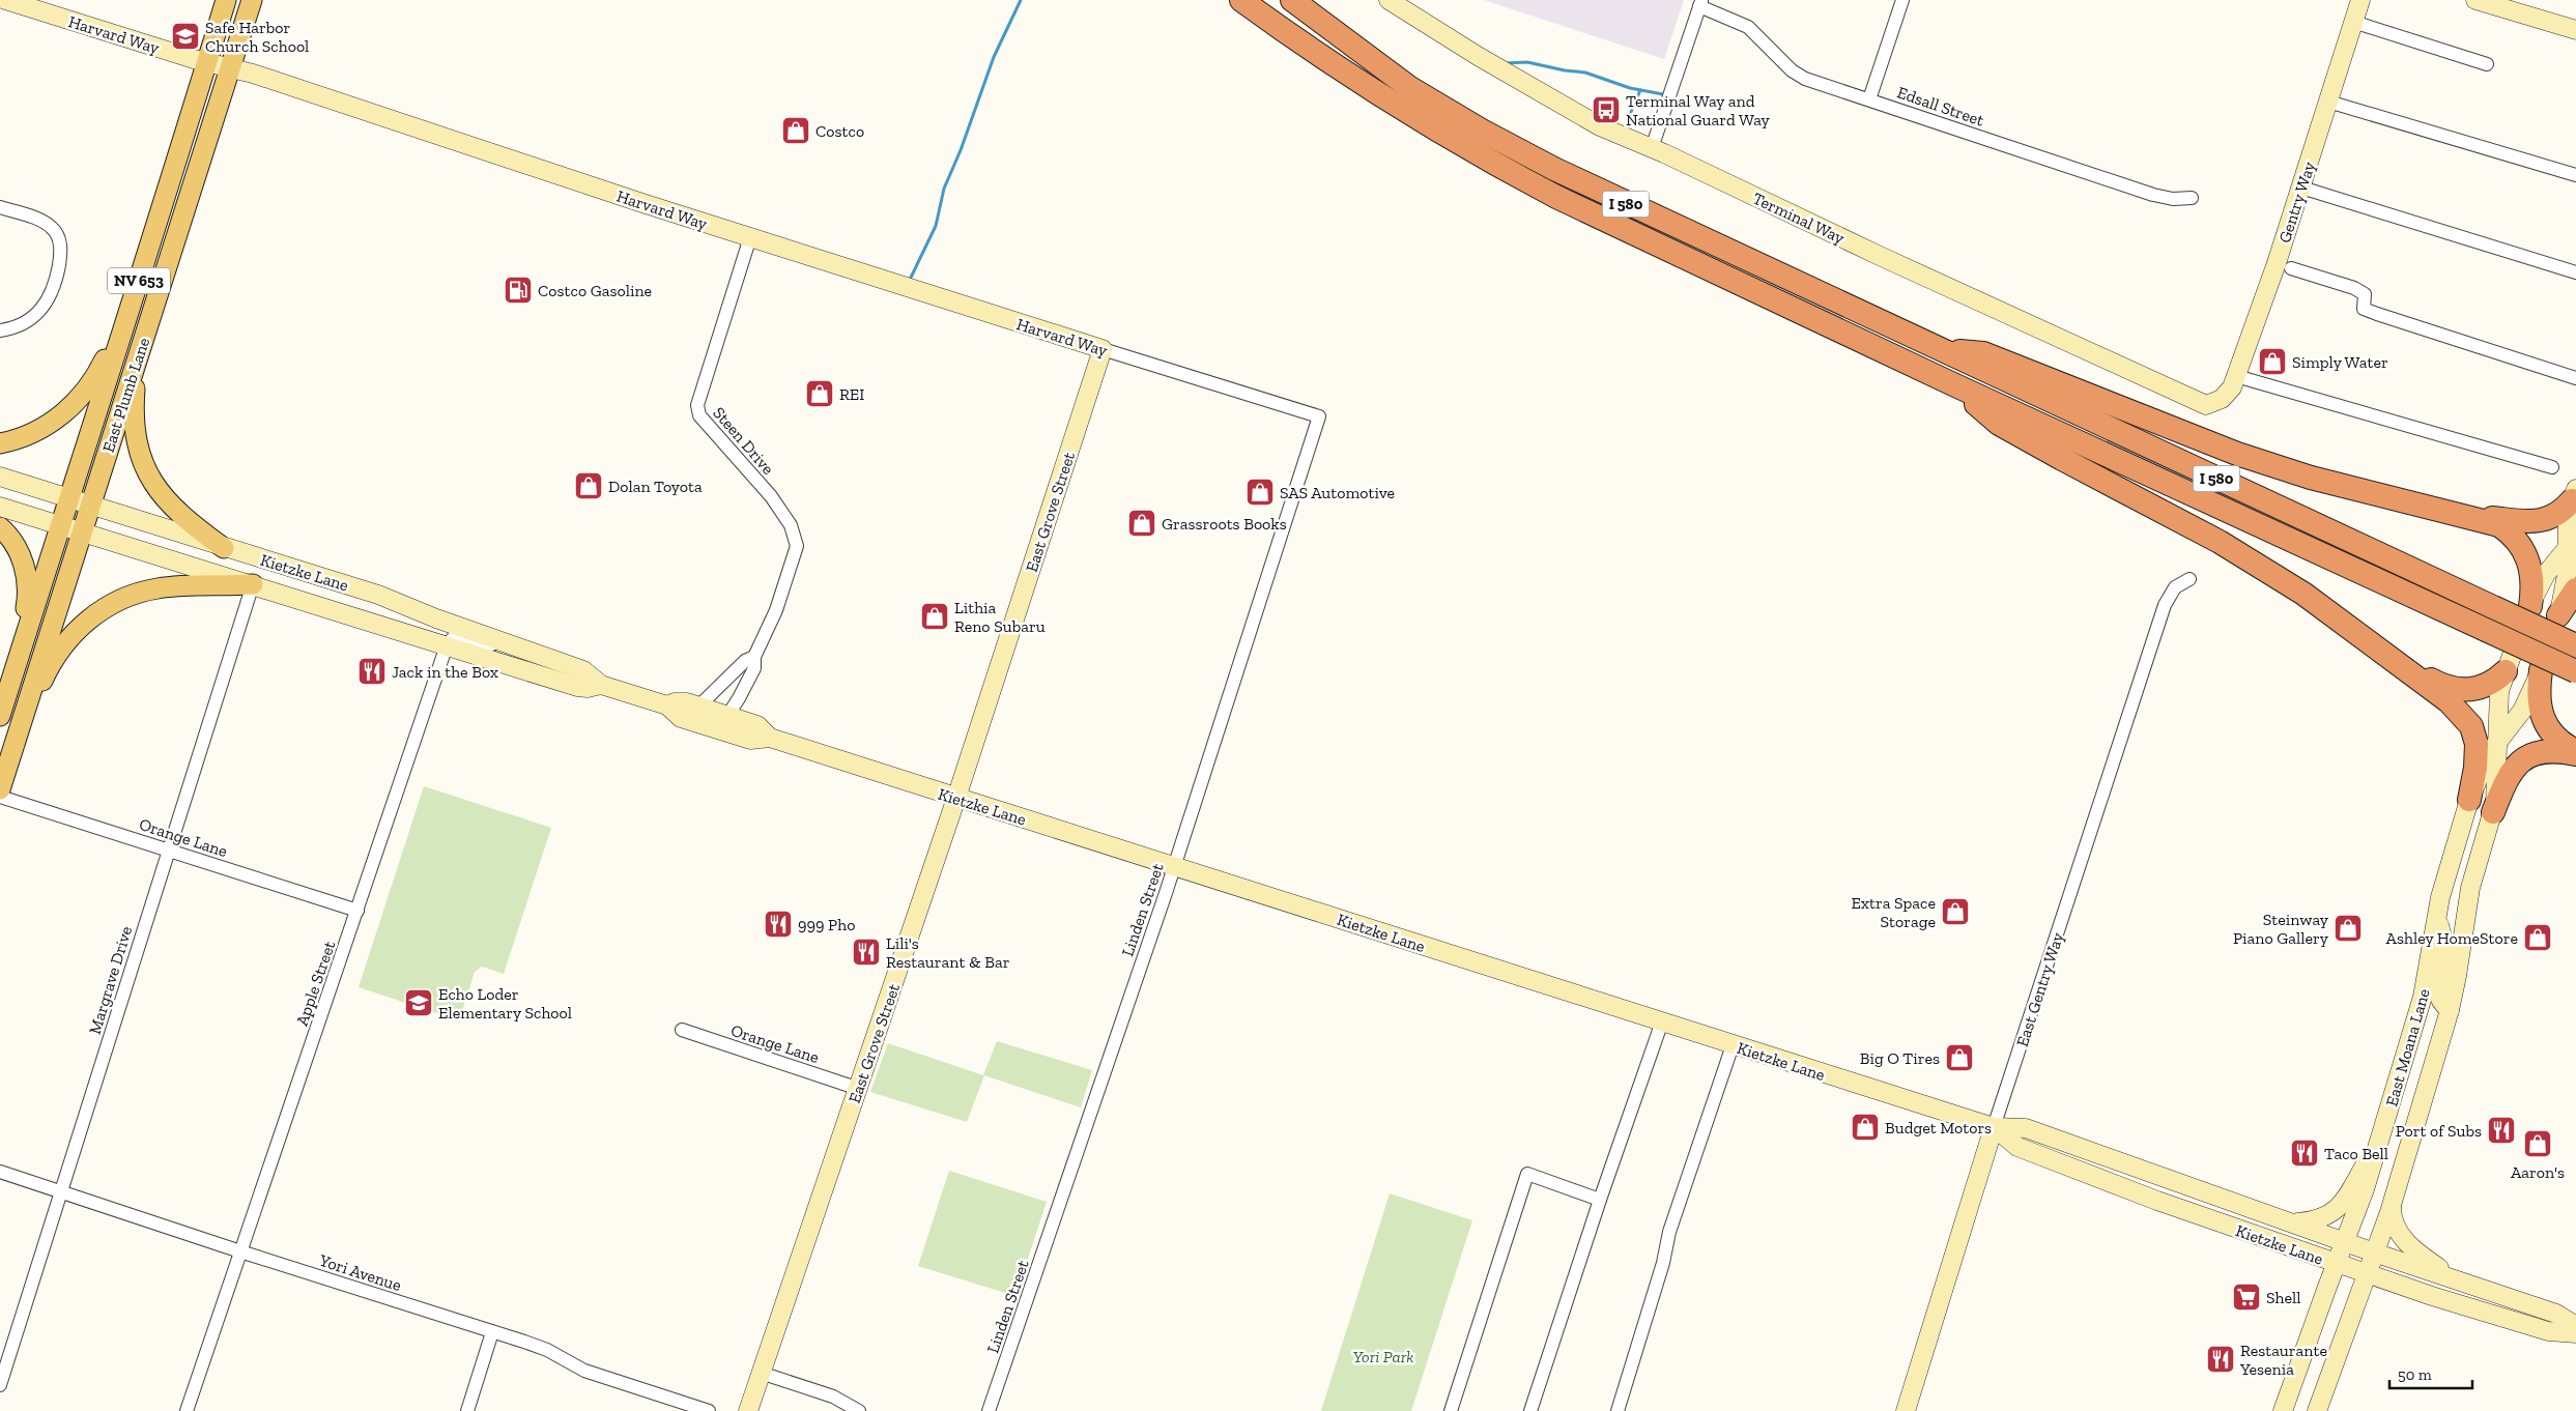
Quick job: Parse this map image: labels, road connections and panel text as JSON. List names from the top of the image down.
{
  "streets": {
    "highway": ["I 580"],
    "main road": [
      "Harvard Way",
      "Gentry Way",
      "Terminal Way",
      "NV 653",
      "East Plumb Lane",
      "East Grove Street",
      "Kietzke Lane",
      "East Gentry Way",
      "East Moana Lane"
    ],
    "street": [
      "Edsall Street",
      "Steen Drive",
      "Orange Lane",
      "Linden Street",
      "Margrave Drive",
      "Apple Street",
      "Yori Avenue"
    ]
  },
  "crossings": [
    ["Harvard Way", "East Plumb Lane"],
    ["Harvard Way", "Steen Drive"],
    ["Harvard Way", "East Grove Street"],
    ["Harvard Way", "Linden Street"],
    ["Gentry Way", "Terminal Way"],
    ["East Plumb Lane", "Kietzke Lane"],
    ["Steen Drive", "Kietzke Lane"],
    ["East Grove Street", "Kietzke Lane"],
    ["East Grove Street", "Orange Lane"],
    ["Kietzke Lane", "Linden Street"],
    ["Kietzke Lane", "Margrave Drive"],
    ["Kietzke Lane", "Apple Street"],
    ["Kietzke Lane", "East Gentry Way"],
    ["Kietzke Lane", "East Moana Lane"],
    ["Orange Lane", "Margrave Drive"],
    ["Orange Lane", "Apple Street"],
    ["Margrave Drive", "Yori Avenue"],
    ["Apple Street", "Yori Avenue"]
  ],
  "parks": ["Yori Park"],
  "places": {
    "school or university": ["Safe Harbor Church School", "Echo Loder Elementary School"],
    "bus stop": ["Terminal Way and National Guard Way"],
    "shop": [
      "Costco",
      "Simply Water",
      "REI",
      "Dolan Toyota",
      "SAS Automotive",
      "Grassroots Books",
      "Lithia Reno Subaru",
      "Extra Space Storage",
      "Steinway Piano Gallery",
      "Ashley HomeStore",
      "Big O Tires",
      "Budget Motors",
      "Aaron's"
    ],
    "fuel station": ["Costco Gasoline"],
    "restaurant": [
      "Jack in the Box",
      "999 Pho",
      "Lili's Restaurant & Bar",
      "Port of Subs",
      "Taco Bell",
      "Restaurante Yesenia"
    ],
    "supermarket": ["Shell"]
  },
  "scale_bar": "50 m"
}
